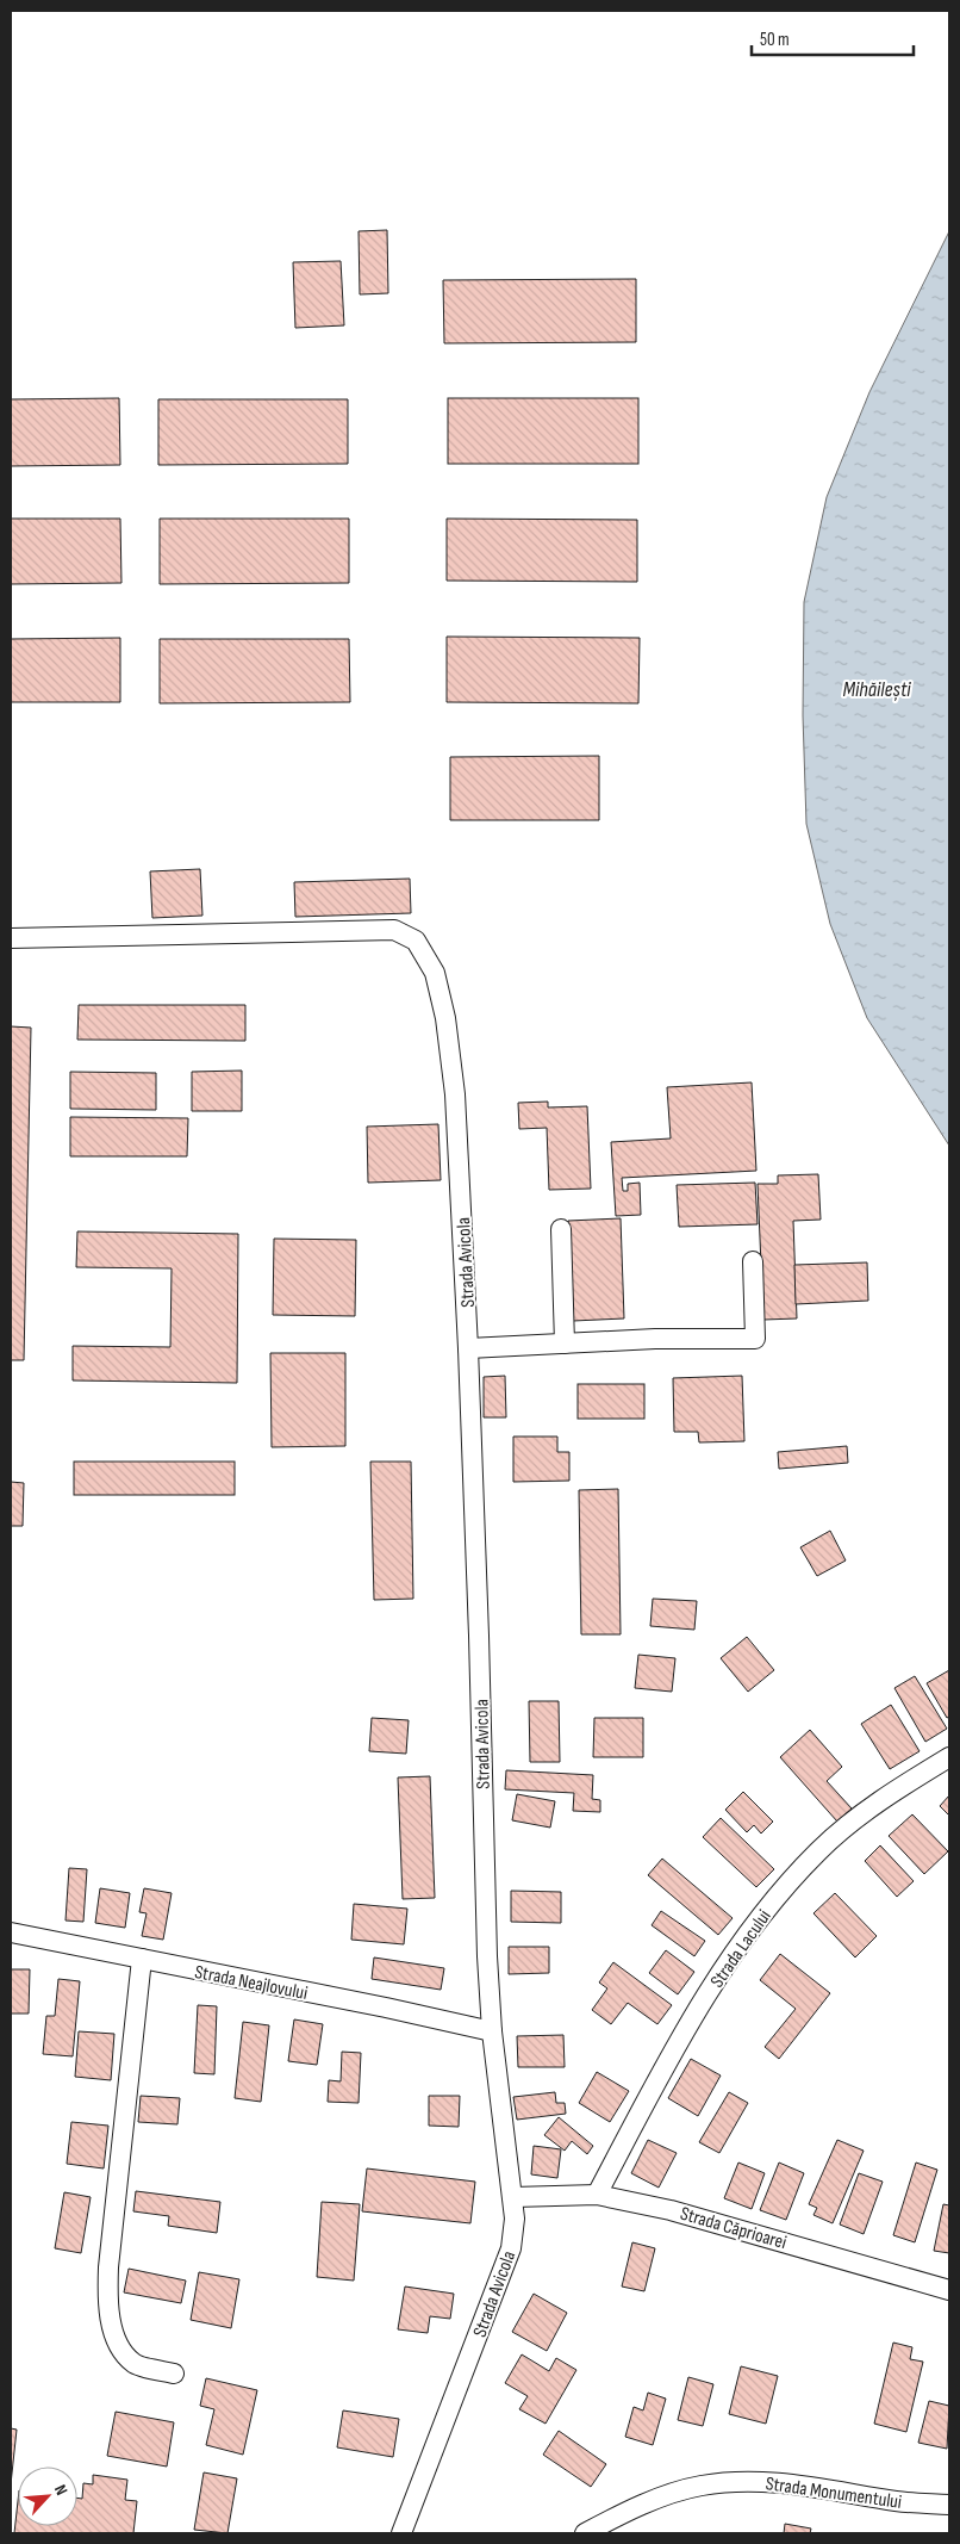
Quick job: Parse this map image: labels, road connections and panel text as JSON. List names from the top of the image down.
{
  "streets": {
    "street": [
      "Strada Avicola",
      "Strada Lacului",
      "Strada Neajlovului",
      "Strada Căprioarei",
      "Strada Monumentului"
    ]
  },
  "crossings": [
    ["Strada Avicola", "Strada Neajlovului"],
    ["Strada Avicola", "Strada Căprioarei"],
    ["Strada Lacului", "Strada Căprioarei"]
  ],
  "water": ["Mihăilești"],
  "scale_bar": "50 m",
  "north": "top right"
}
